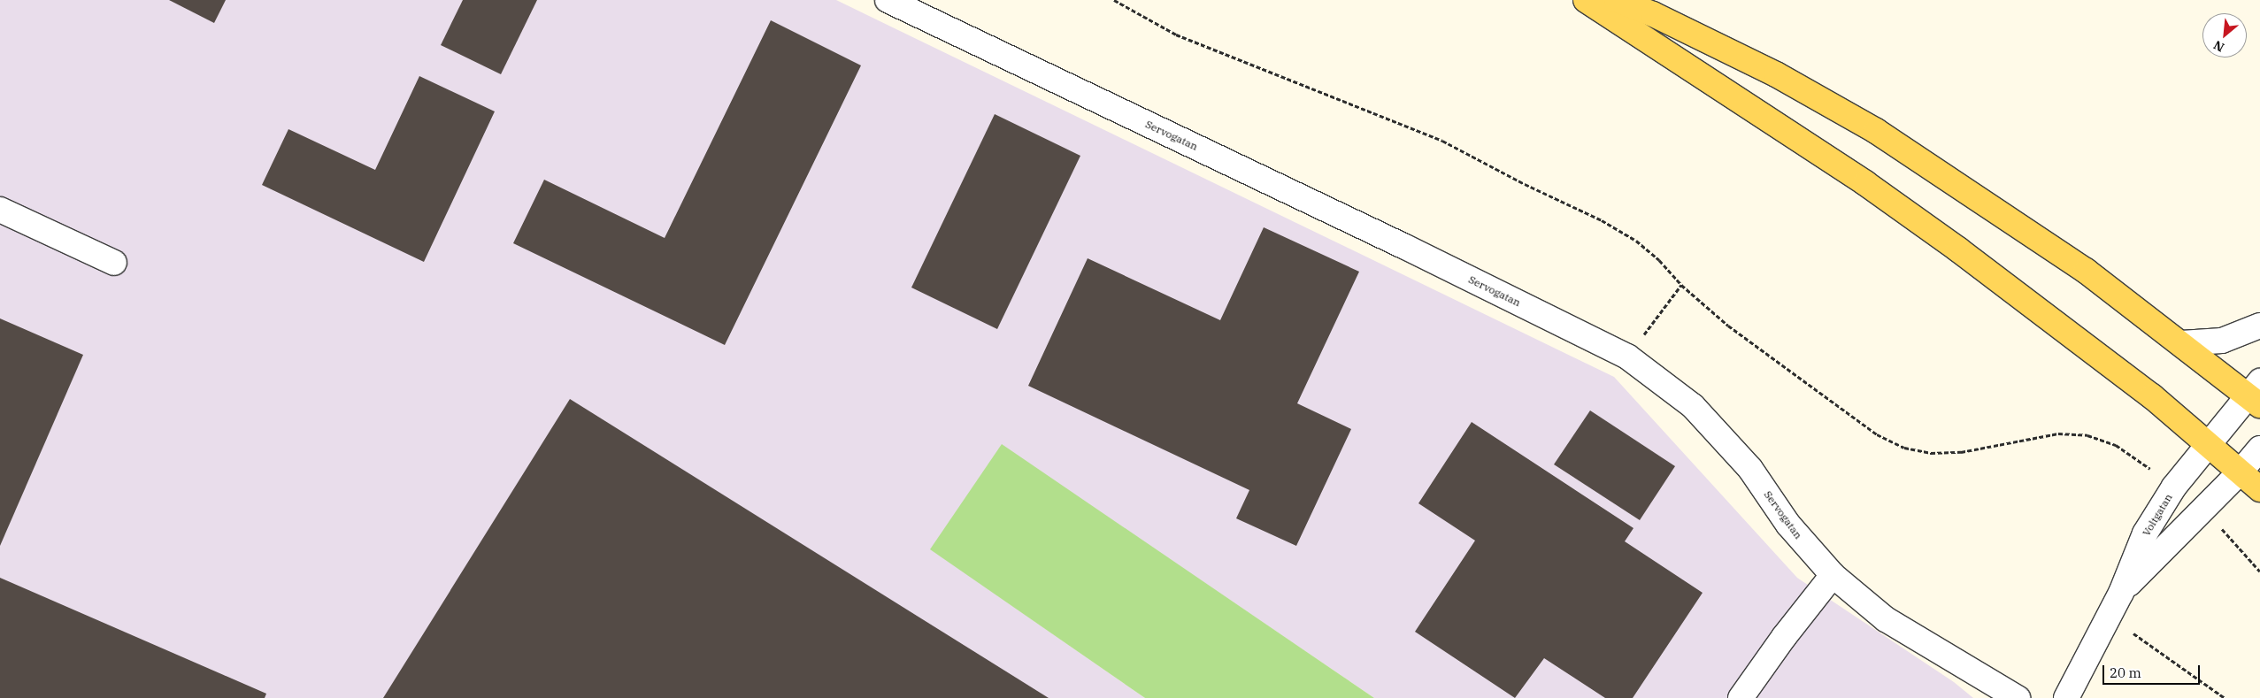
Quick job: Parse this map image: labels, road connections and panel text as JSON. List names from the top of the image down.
{
  "streets": {
    "street": ["Servogatan", "Voltgatan"]
  },
  "scale_bar": "20 m",
  "north": "bottom left"
}
